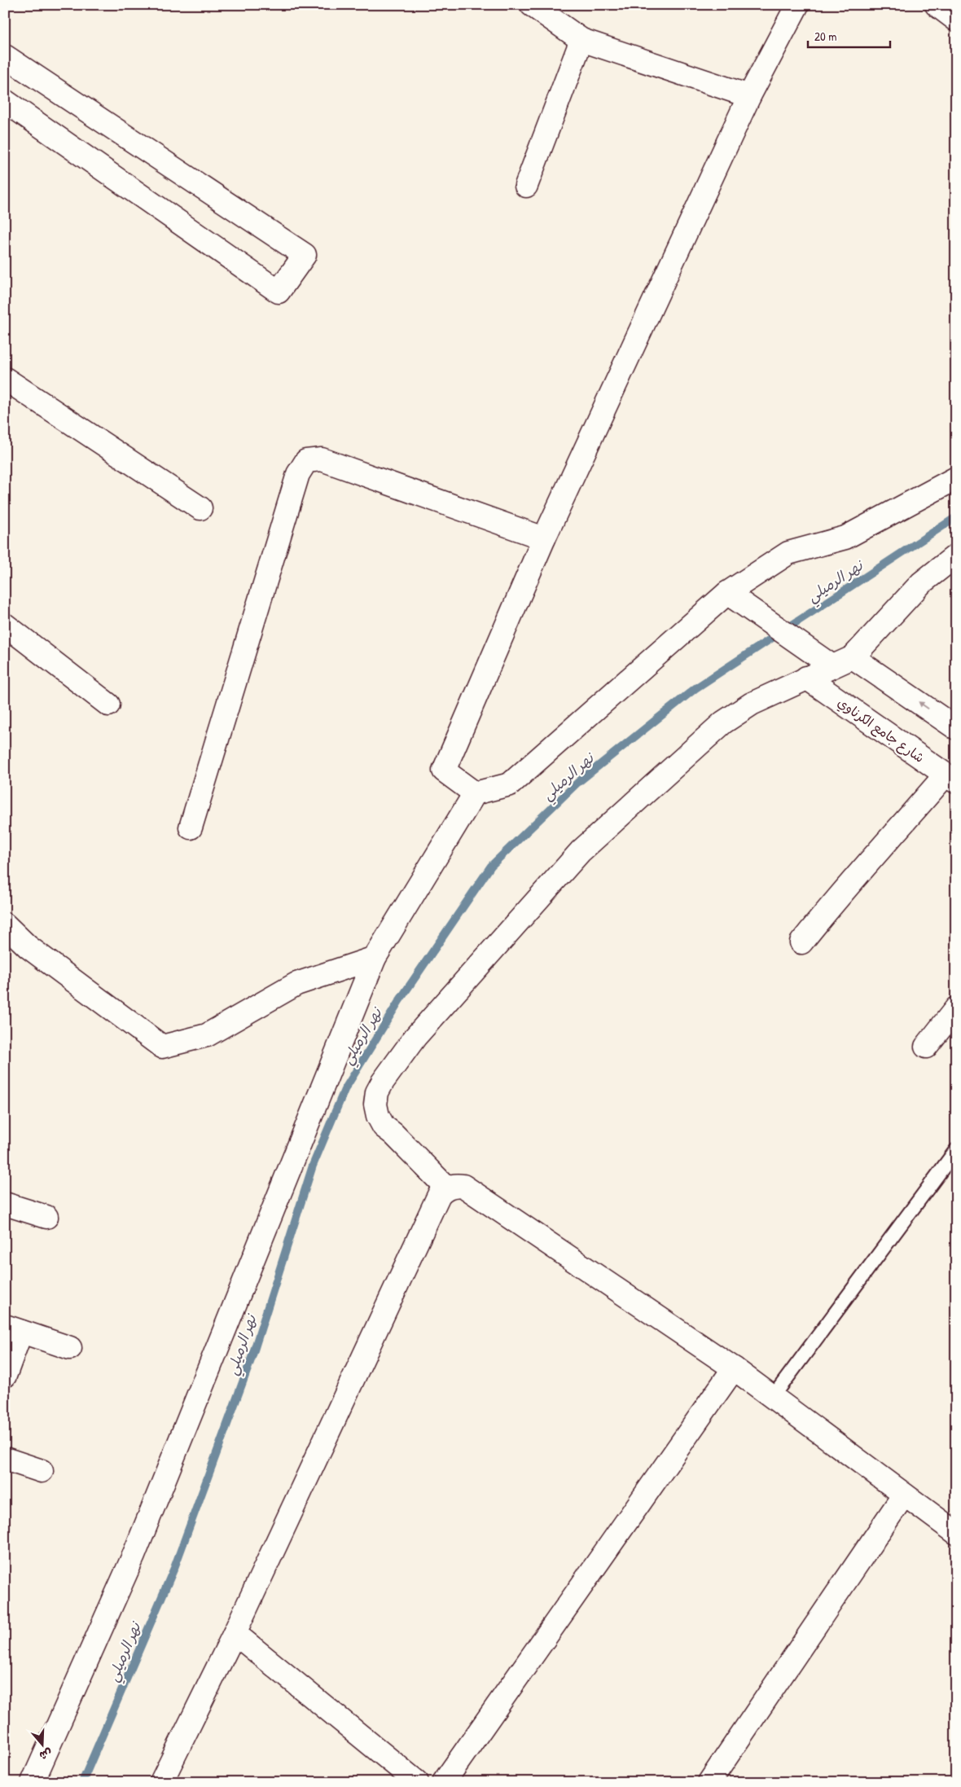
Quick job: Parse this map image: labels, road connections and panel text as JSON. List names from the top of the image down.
{
  "streets": {
    "street": ["شارع جامع الكرناوي"]
  },
  "water": ["نهر الرميلي"],
  "scale_bar": "20 m",
  "north": "bottom"
}
